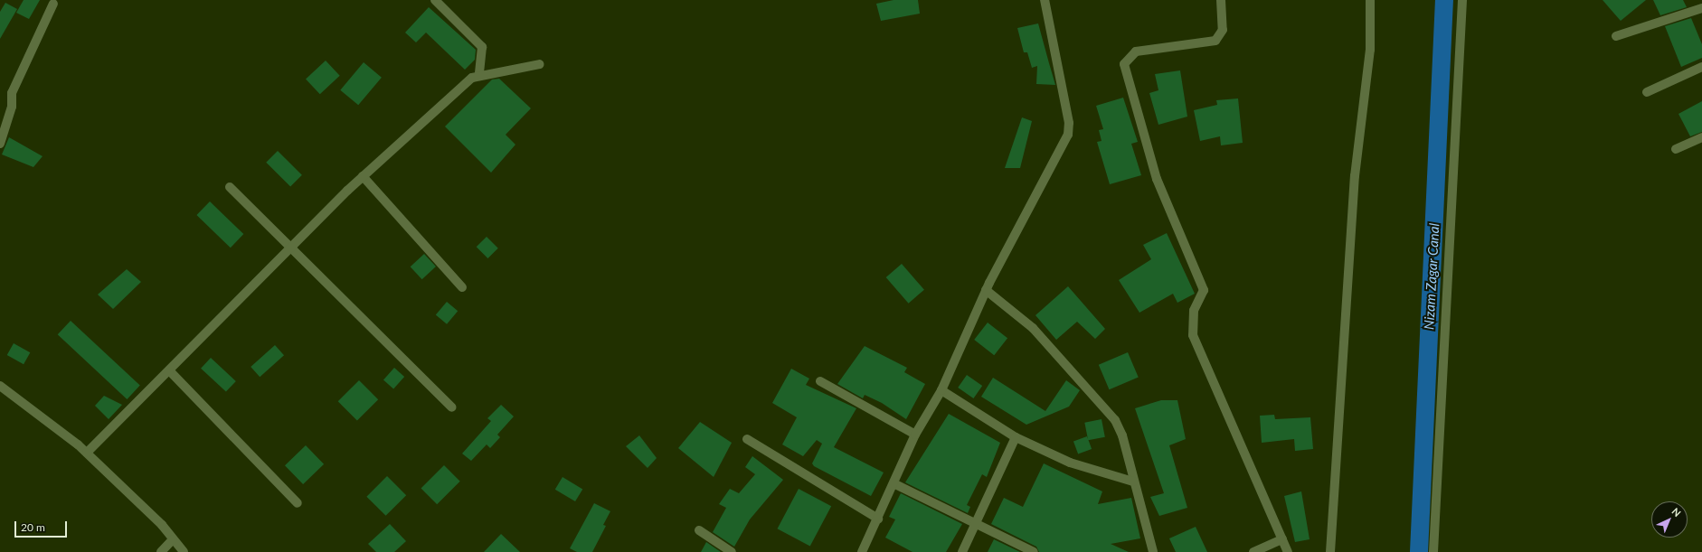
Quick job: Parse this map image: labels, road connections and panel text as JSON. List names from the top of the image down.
{
  "water": ["Nizam Zagar Canal"],
  "scale_bar": "20 m",
  "north": "top right"
}
